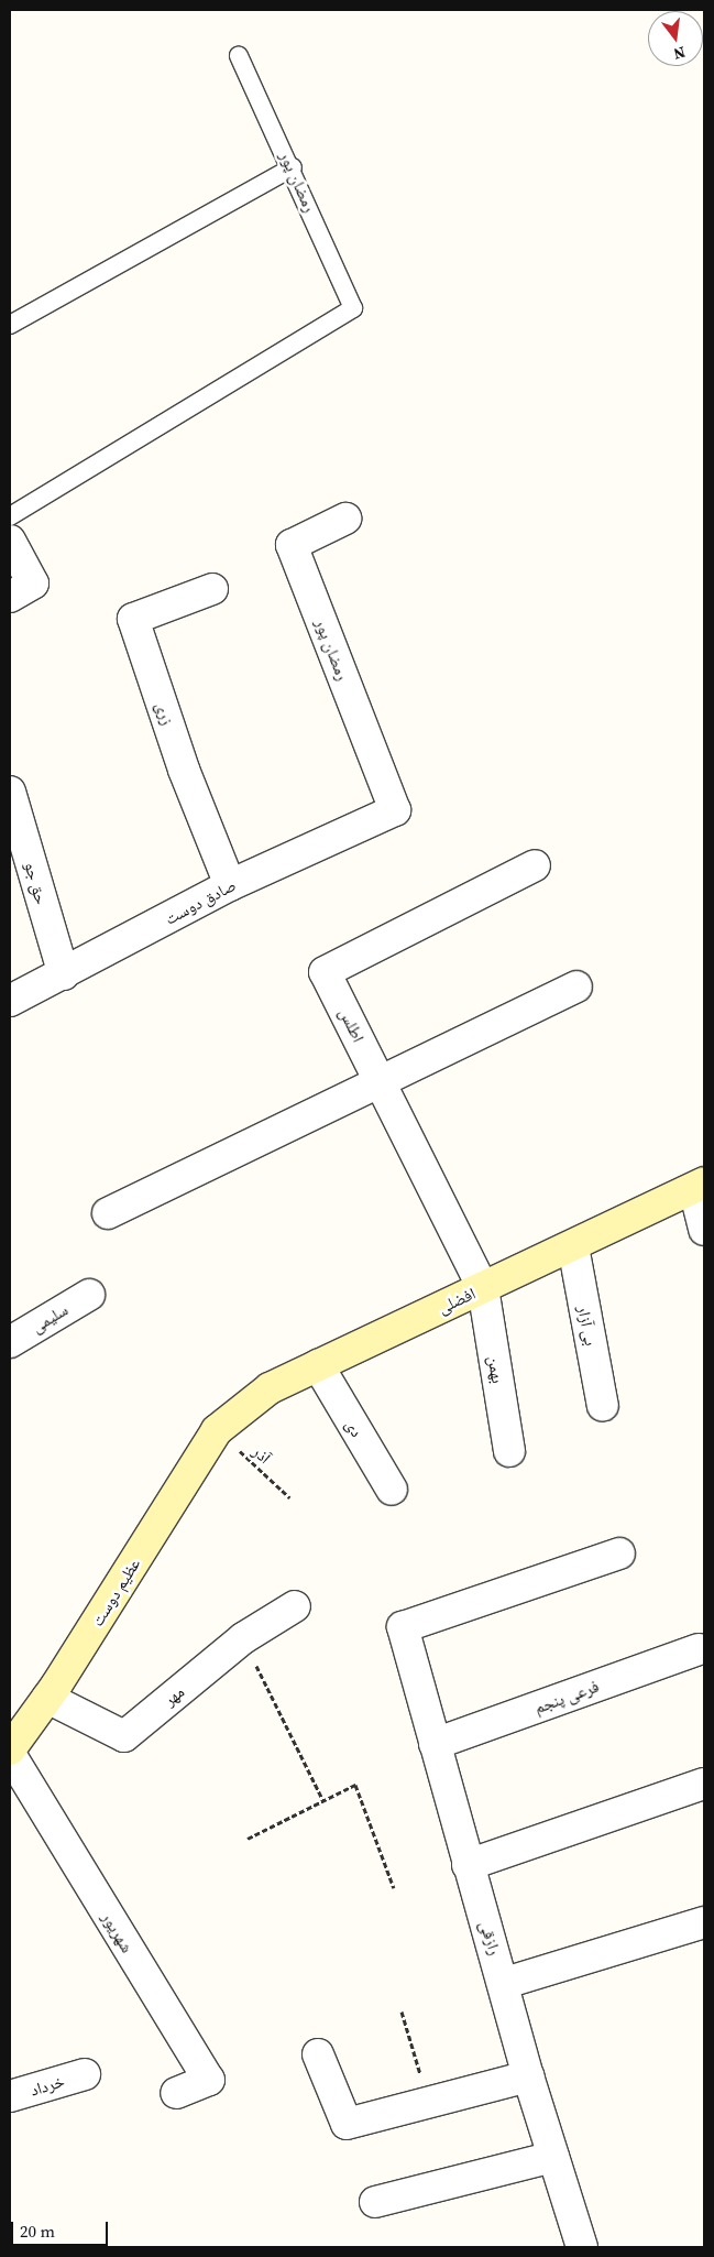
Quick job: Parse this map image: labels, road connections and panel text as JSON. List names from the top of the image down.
{
  "streets": {
    "street": [
      "رمضان پور",
      "زری",
      "حق جو",
      "صادق دوست",
      "اطلس",
      "افضلی",
      "سلیمی",
      "بی آزار",
      "بهمن",
      "دی",
      "عظیم دوست",
      "مهر",
      "فرعی پنجم",
      "شهریور",
      "رازقی",
      "خرداد"
    ],
    "path": ["آذر"]
  },
  "crossings": [
    ["رمضان پور", "صادق دوست"],
    ["زری", "صادق دوست"],
    ["حق جو", "صادق دوست"],
    ["اطلس", "افضلی"],
    ["اطلس", "بهمن"],
    ["افضلی", "بی آزار"],
    ["افضلی", "بهمن"],
    ["افضلی", "دی"],
    ["افضلی", "آذر"],
    ["افضلی", "عظیم دوست"],
    ["آذر", "عظیم دوست"],
    ["عظیم دوست", "مهر"],
    ["عظیم دوست", "شهریور"],
    ["فرعی پنجم", "رازقی"]
  ],
  "scale_bar": "20 m",
  "north": "bottom"
}
